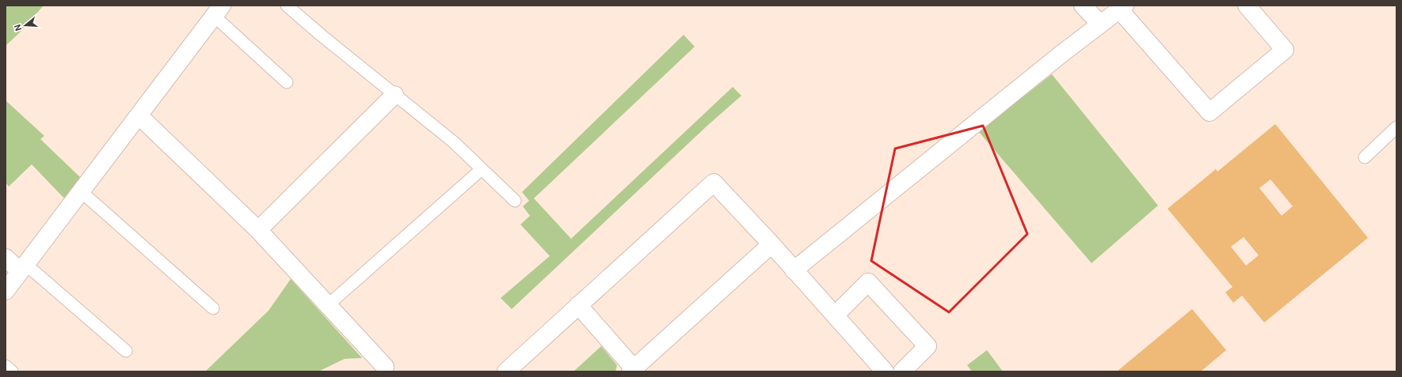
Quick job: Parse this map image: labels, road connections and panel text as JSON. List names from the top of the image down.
{
  "north": "left"
}
